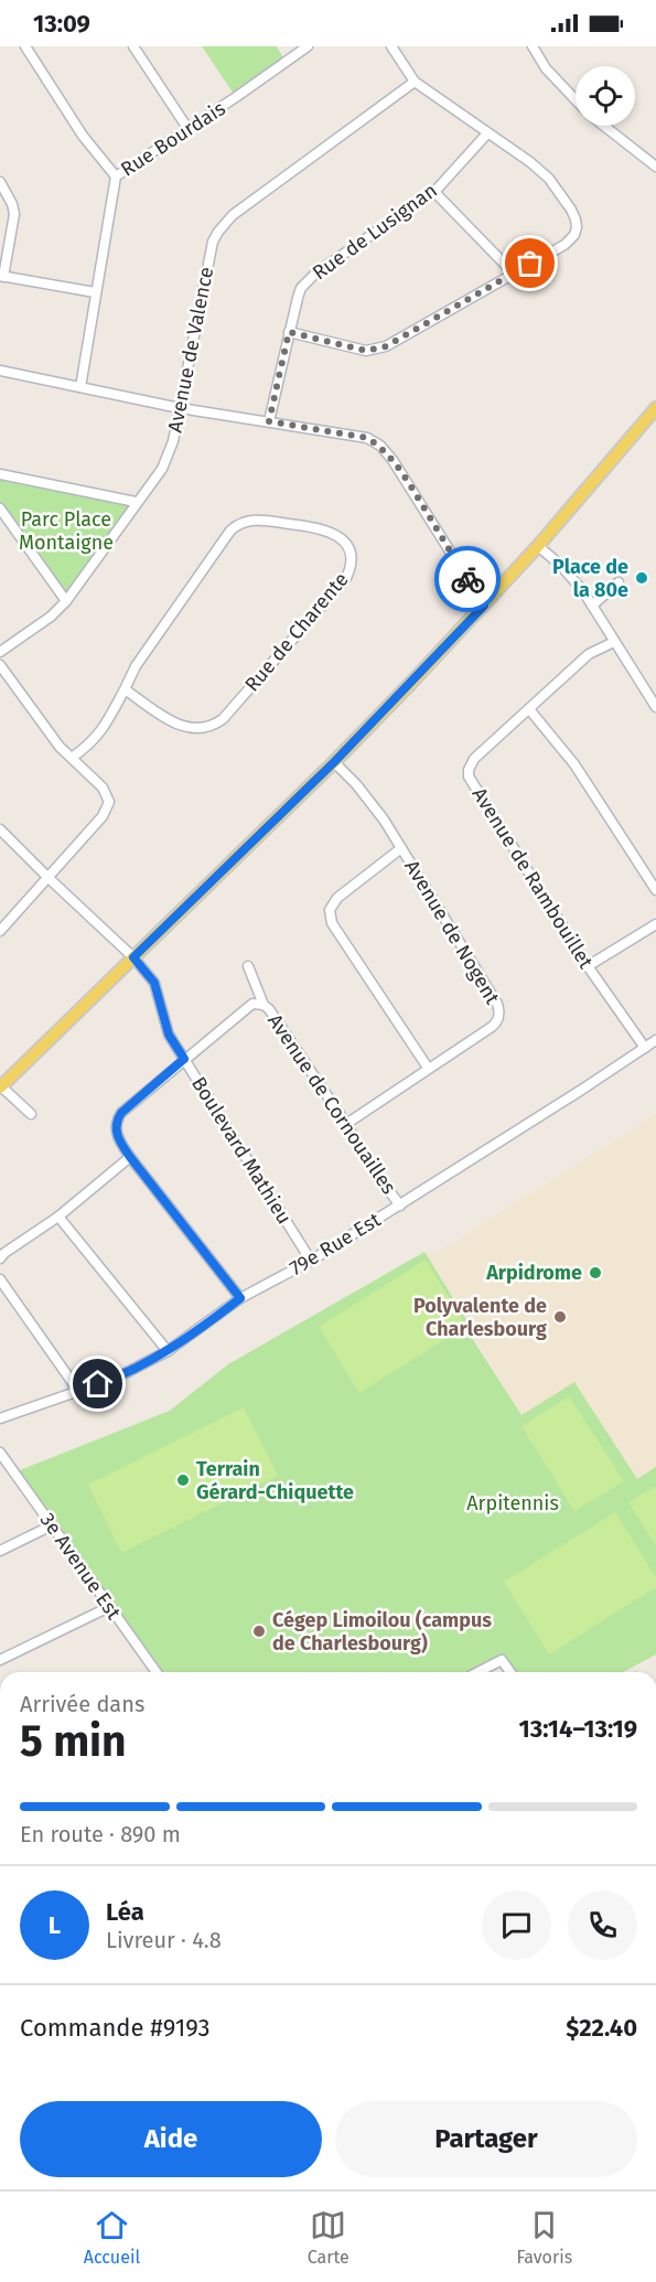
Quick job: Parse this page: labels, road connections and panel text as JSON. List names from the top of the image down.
{
  "streets": {
    "street": [
      "Rue Bourdais",
      "Rue de Lusignan",
      "Avenue de Valence",
      "Rue de Charente",
      "Avenue de Rambouillet",
      "Avenue de Nogent",
      "Avenue de Cornouailles",
      "Boulevard Mathieu",
      "79e Rue Est",
      "3e Avenue Est"
    ]
  },
  "crossings": [
    ["Avenue de Rambouillet", "79e Rue Est"],
    ["Avenue de Nogent", "Avenue de Cornouailles"],
    ["Avenue de Cornouailles", "Boulevard Mathieu"],
    ["Avenue de Cornouailles", "79e Rue Est"],
    ["Boulevard Mathieu", "79e Rue Est"]
  ],
  "parks": ["Parc Place Montaigne", "Arpitennis"],
  "places": [
    "Place de la 80e",
    "Arpidrome",
    "Polyvalente de Charlesbourg",
    "Terrain Gérard-Chiquette",
    "Cégep Limoilou (campus de Charlesbourg)"
  ],
  "page": {
    "status": "13:09",
    "heading": ["5 min", "Arrivée dans", "13:14–13:19"],
    "panel": [
      "Léa",
      "Livreur · 4.8",
      "Commande #9193",
      "$22.40"
    ],
    "bar": "En route · 890 m",
    "round": "L",
    "buttons": ["Aide", "Partager"],
    "tabs": ["Accueil", "Carte", "Favoris"]
  }
}
